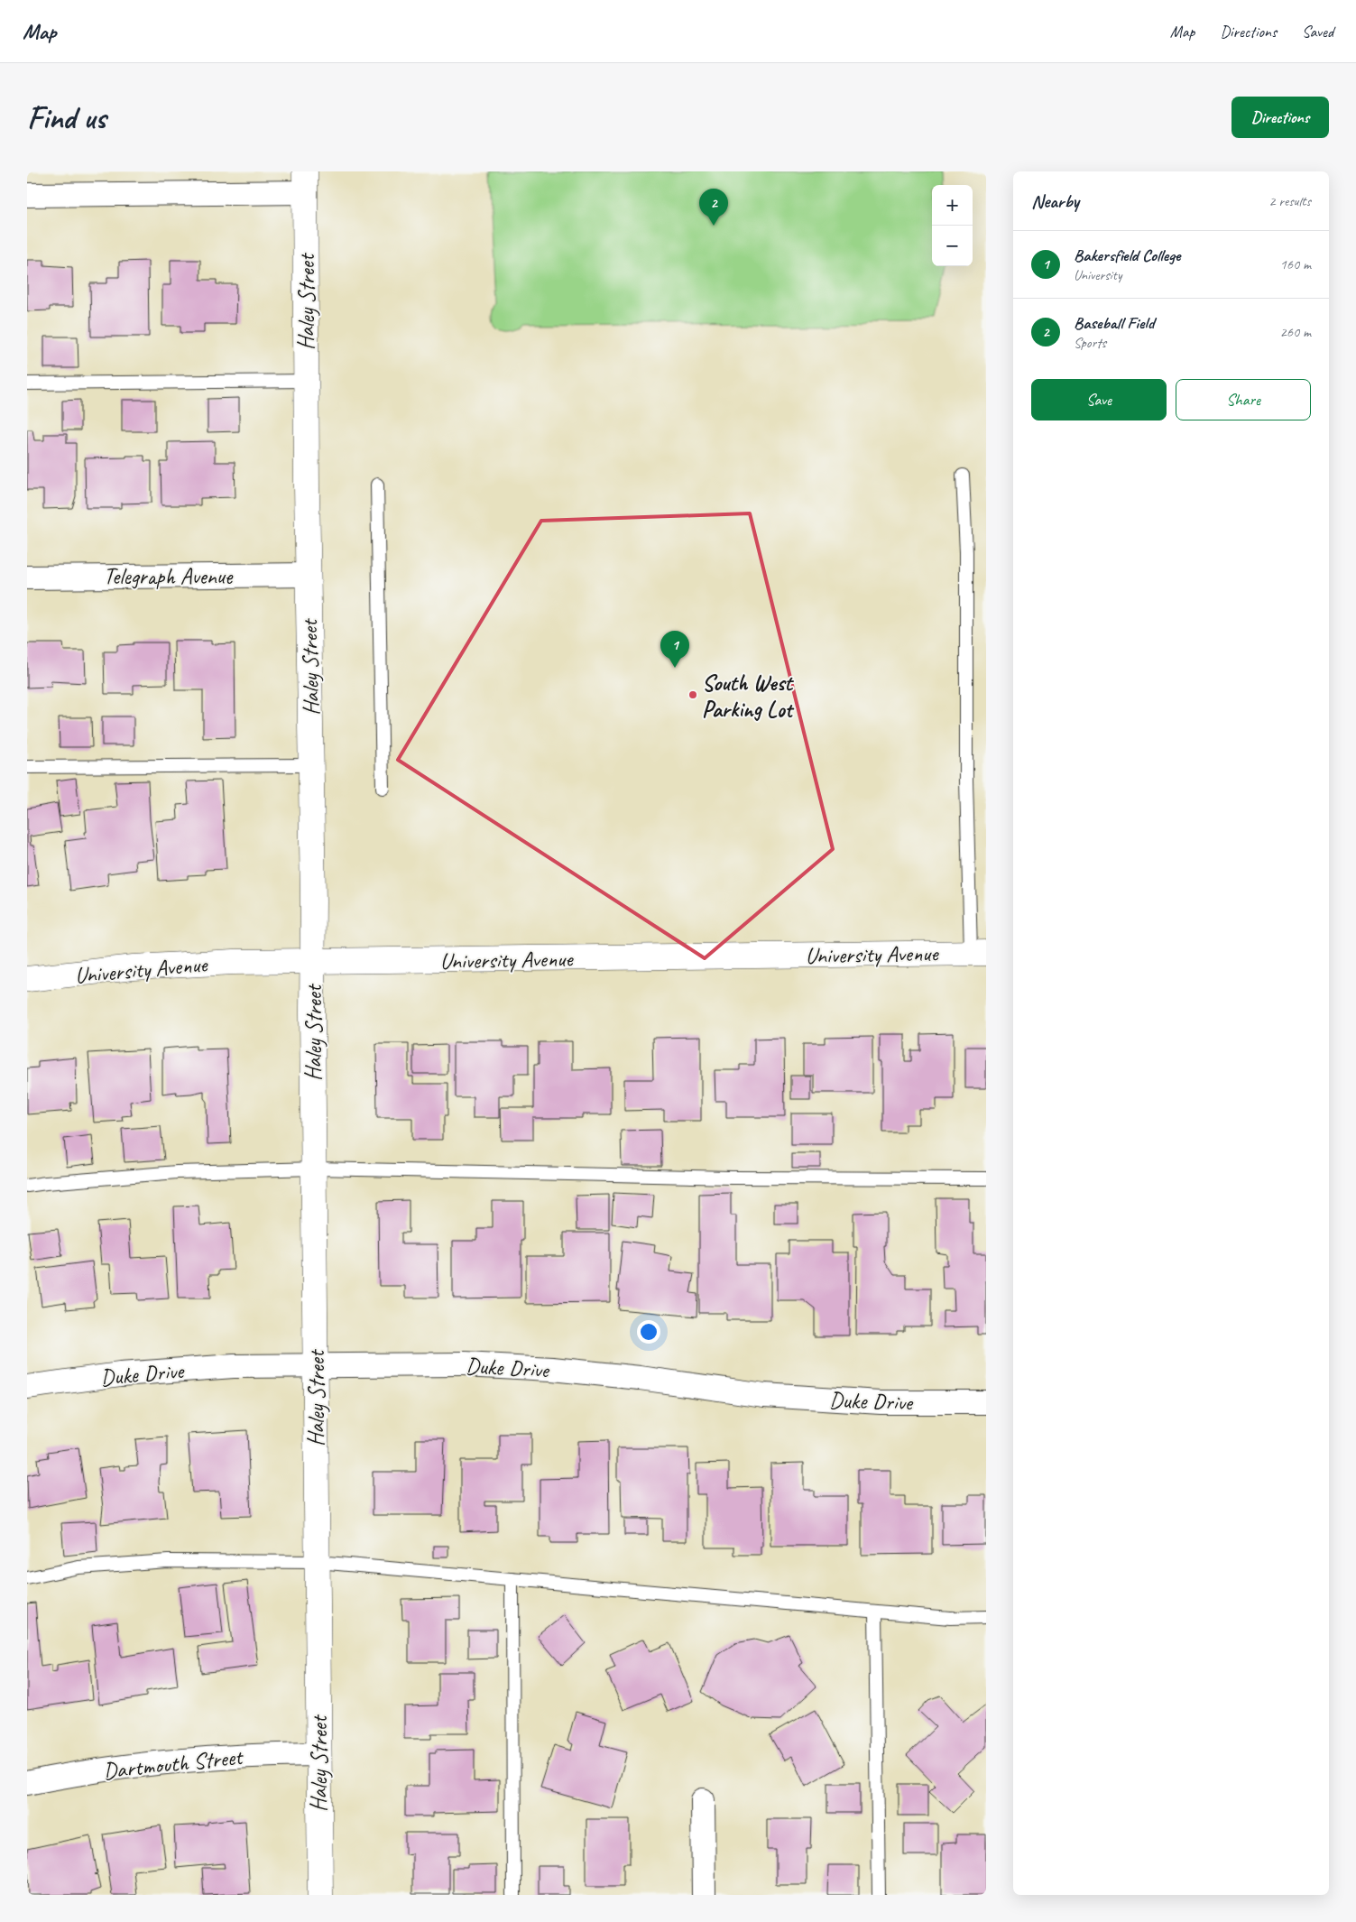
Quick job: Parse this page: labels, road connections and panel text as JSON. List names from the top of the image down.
{
  "streets": {
    "street": [
      "Haley Street",
      "Telegraph Avenue",
      "University Avenue",
      "Duke Drive",
      "Dartmouth Street"
    ]
  },
  "crossings": [
    ["Haley Street", "Telegraph Avenue"],
    ["Haley Street", "University Avenue"],
    ["Haley Street", "Duke Drive"],
    ["Haley Street", "Dartmouth Street"]
  ],
  "places": ["South West Parking Lot"],
  "page": {
    "header": "Map",
    "nav": ["Map", "Directions", "Saved"],
    "buttons": [
      "Directions",
      ["Save", "Share"]
    ],
    "title": "Find us",
    "heading": ["Nearby", "2 results"],
    "map_buttons": ["+", "−"],
    "pins": ["2", "1"],
    "list": [
      {
        "mark": "1",
        "name": "Bakersfield College",
        "note": "University",
        "value": "160 m"
      },
      {
        "mark": "2",
        "name": "Baseball Field",
        "note": "Sports",
        "value": "260 m"
      }
    ]
  }
}
